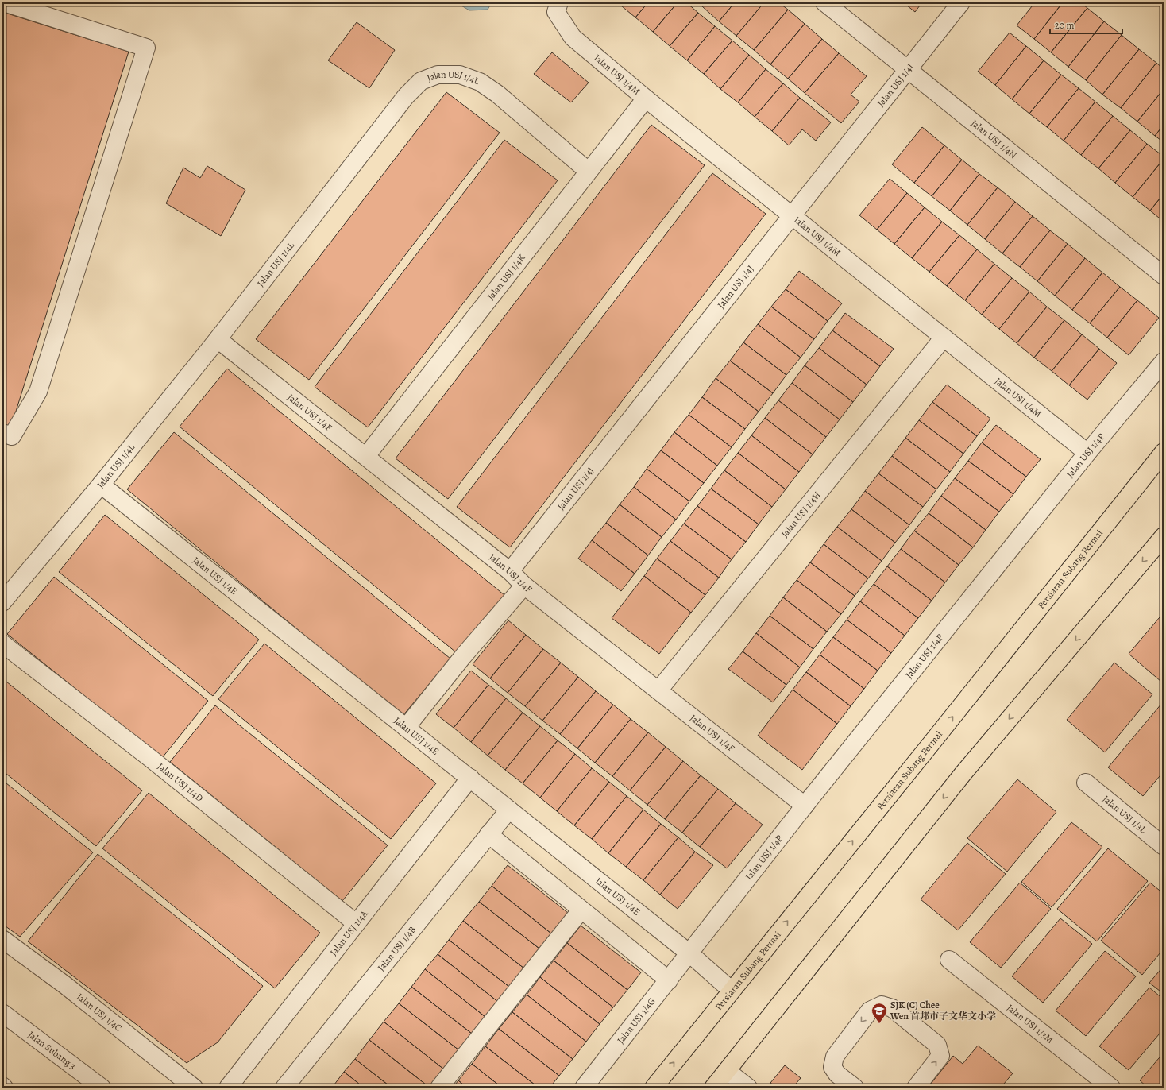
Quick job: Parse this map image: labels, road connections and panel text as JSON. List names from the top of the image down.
{
  "streets": {
    "main road": ["Persiaran Subang Permai"],
    "street": [
      "Jalan USJ 1/4M",
      "Jalan USJ 1/4L",
      "Jalan USJ 1/4J",
      "Jalan USJ 1/4N",
      "Jalan USJ 1/4K",
      "Jalan USJ 1/4F",
      "Jalan USJ 1/4P",
      "Jalan USJ 1/4H",
      "Jalan USJ 1/4E",
      "Jalan USJ 1/4D",
      "Jalan USJ 1/3L",
      "Jalan USJ 1/4A",
      "Jalan USJ 1/4B",
      "Jalan USJ 1/4C",
      "Jalan USJ 1/4G",
      "Jalan USJ 1/3M",
      "Jalan Subang 3"
    ]
  },
  "crossings": [
    ["Jalan USJ 1/4M", "Jalan USJ 1/4J"],
    ["Jalan USJ 1/4M", "Jalan USJ 1/4K"],
    ["Jalan USJ 1/4M", "Jalan USJ 1/4P"],
    ["Jalan USJ 1/4M", "Jalan USJ 1/4H"],
    ["Jalan USJ 1/4L", "Jalan USJ 1/4K"],
    ["Jalan USJ 1/4L", "Jalan USJ 1/4F"],
    ["Jalan USJ 1/4L", "Jalan USJ 1/4E"],
    ["Jalan USJ 1/4J", "Jalan USJ 1/4N"],
    ["Jalan USJ 1/4J", "Jalan USJ 1/4F"],
    ["Jalan USJ 1/4K", "Jalan USJ 1/4F"],
    ["Jalan USJ 1/4F", "Jalan USJ 1/4P"],
    ["Jalan USJ 1/4F", "Jalan USJ 1/4H"],
    ["Jalan USJ 1/4P", "Jalan USJ 1/4E"],
    ["Jalan USJ 1/4P", "Jalan USJ 1/4G"],
    ["Persiaran Subang Permai", "Jalan USJ 1/4E"],
    ["Jalan USJ 1/4E", "Jalan USJ 1/4A"],
    ["Jalan USJ 1/4E", "Jalan USJ 1/4B"],
    ["Jalan USJ 1/4E", "Jalan USJ 1/4G"],
    ["Jalan USJ 1/4D", "Jalan USJ 1/4A"]
  ],
  "places": {
    "school or university": ["SJK (C) Chee Wen 首邦市子文华文小学"]
  },
  "scale_bar": "20 m"
}
